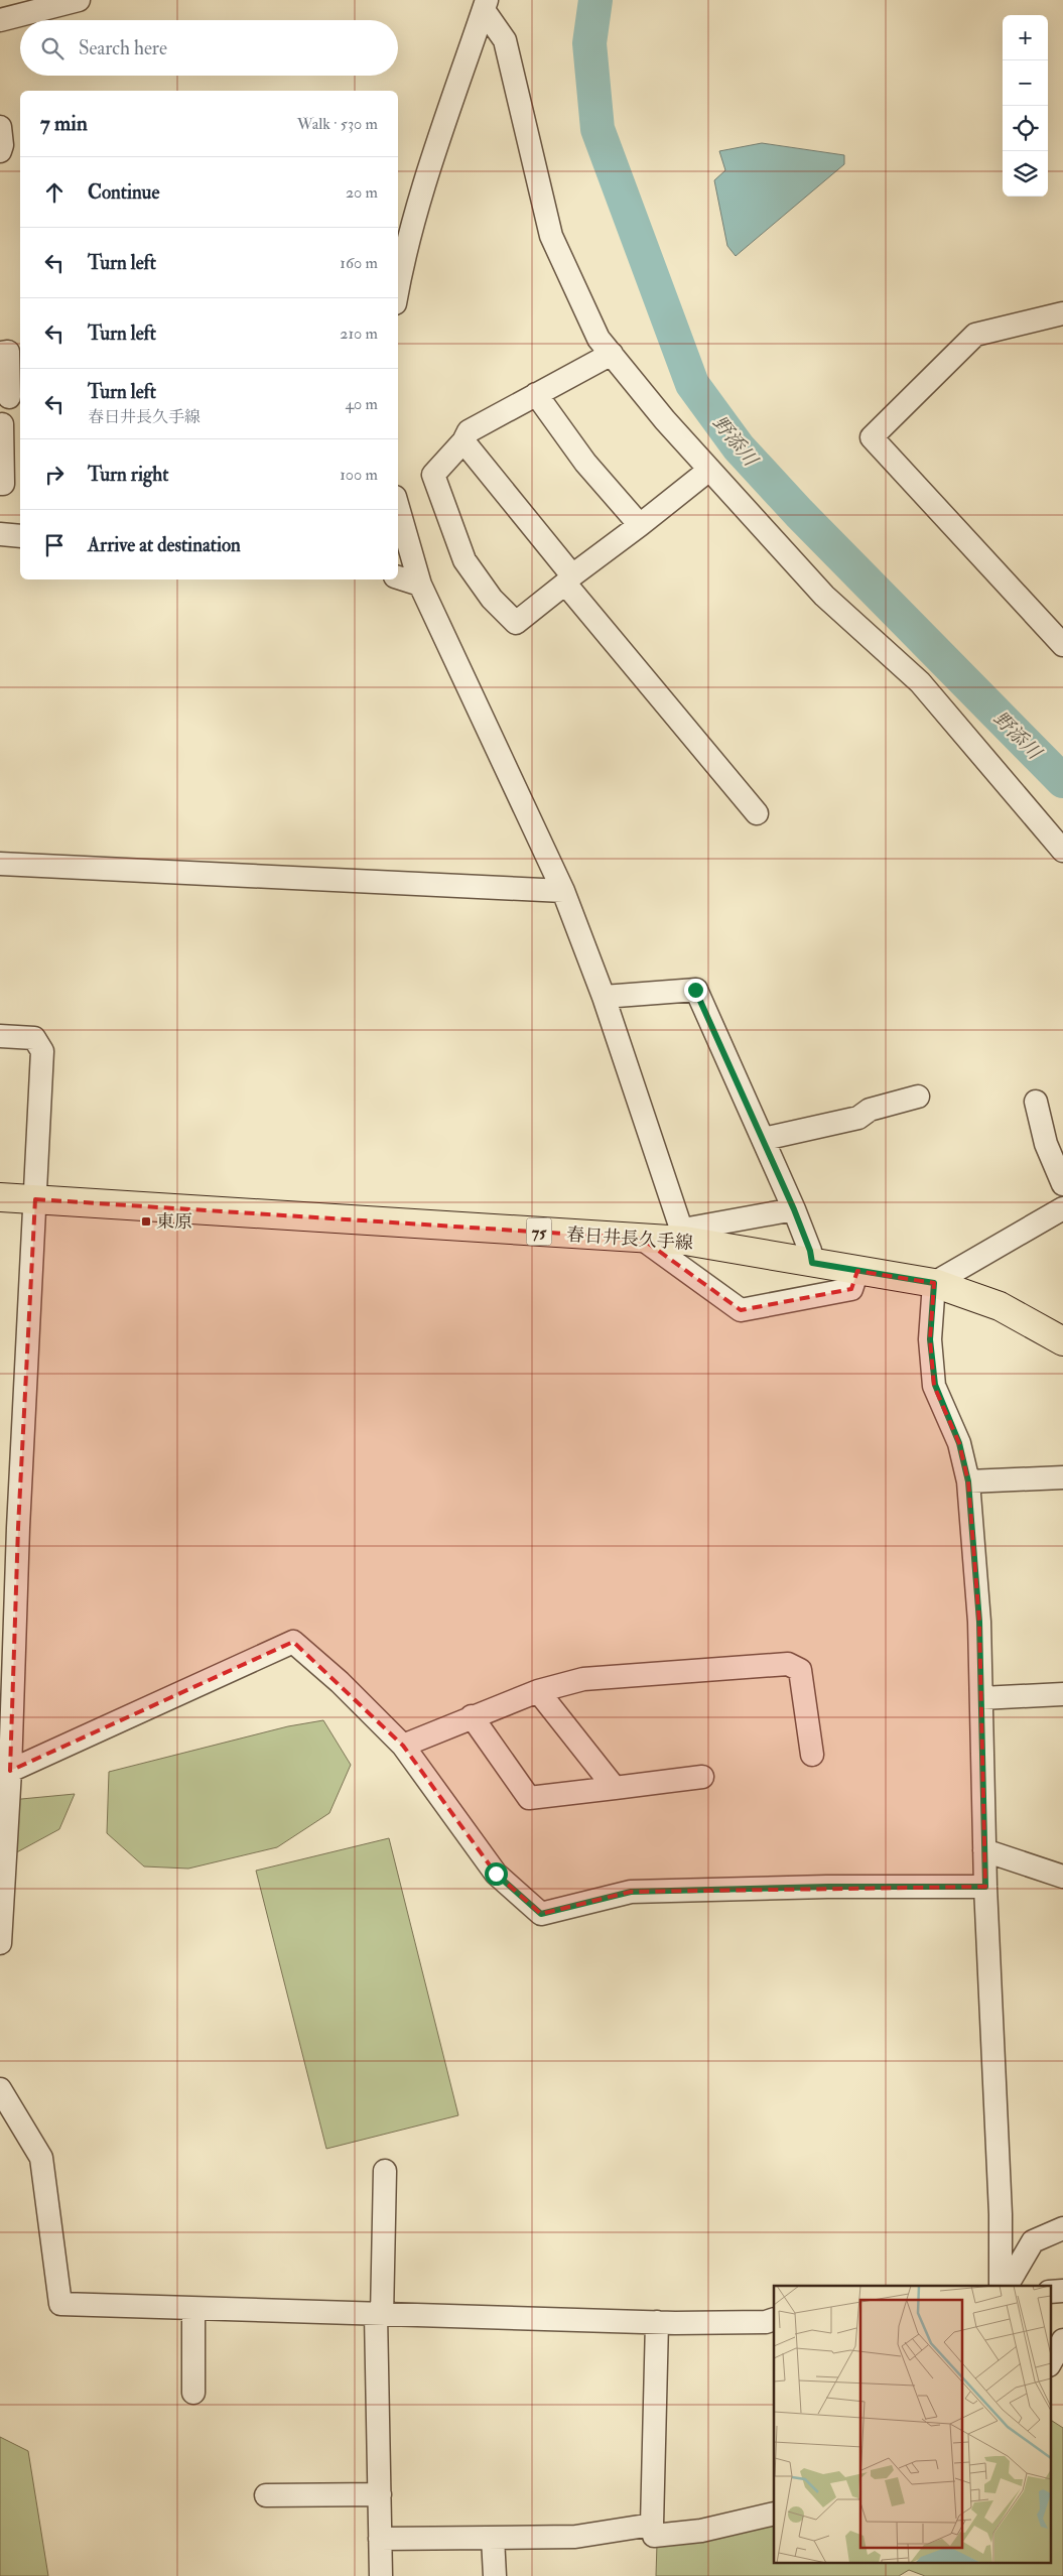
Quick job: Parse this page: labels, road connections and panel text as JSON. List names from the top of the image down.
{
  "streets": {
    "main road": ["75", "春日井長久手線"]
  },
  "water": ["野添川"],
  "places": {
    "transit": ["東原"]
  },
  "page": {
    "map_buttons": ["+", "−"],
    "search": "Search here",
    "heading": ["7 min", "Walk · 530 m"],
    "list": [
      ["Continue", "20 m"],
      ["Turn left", "160 m"],
      ["Turn left", "210 m"],
      ["Turn left", "春日井長久手線", "40 m"],
      ["Turn right", "100 m"],
      "Arrive at destination"
    ]
  }
}
